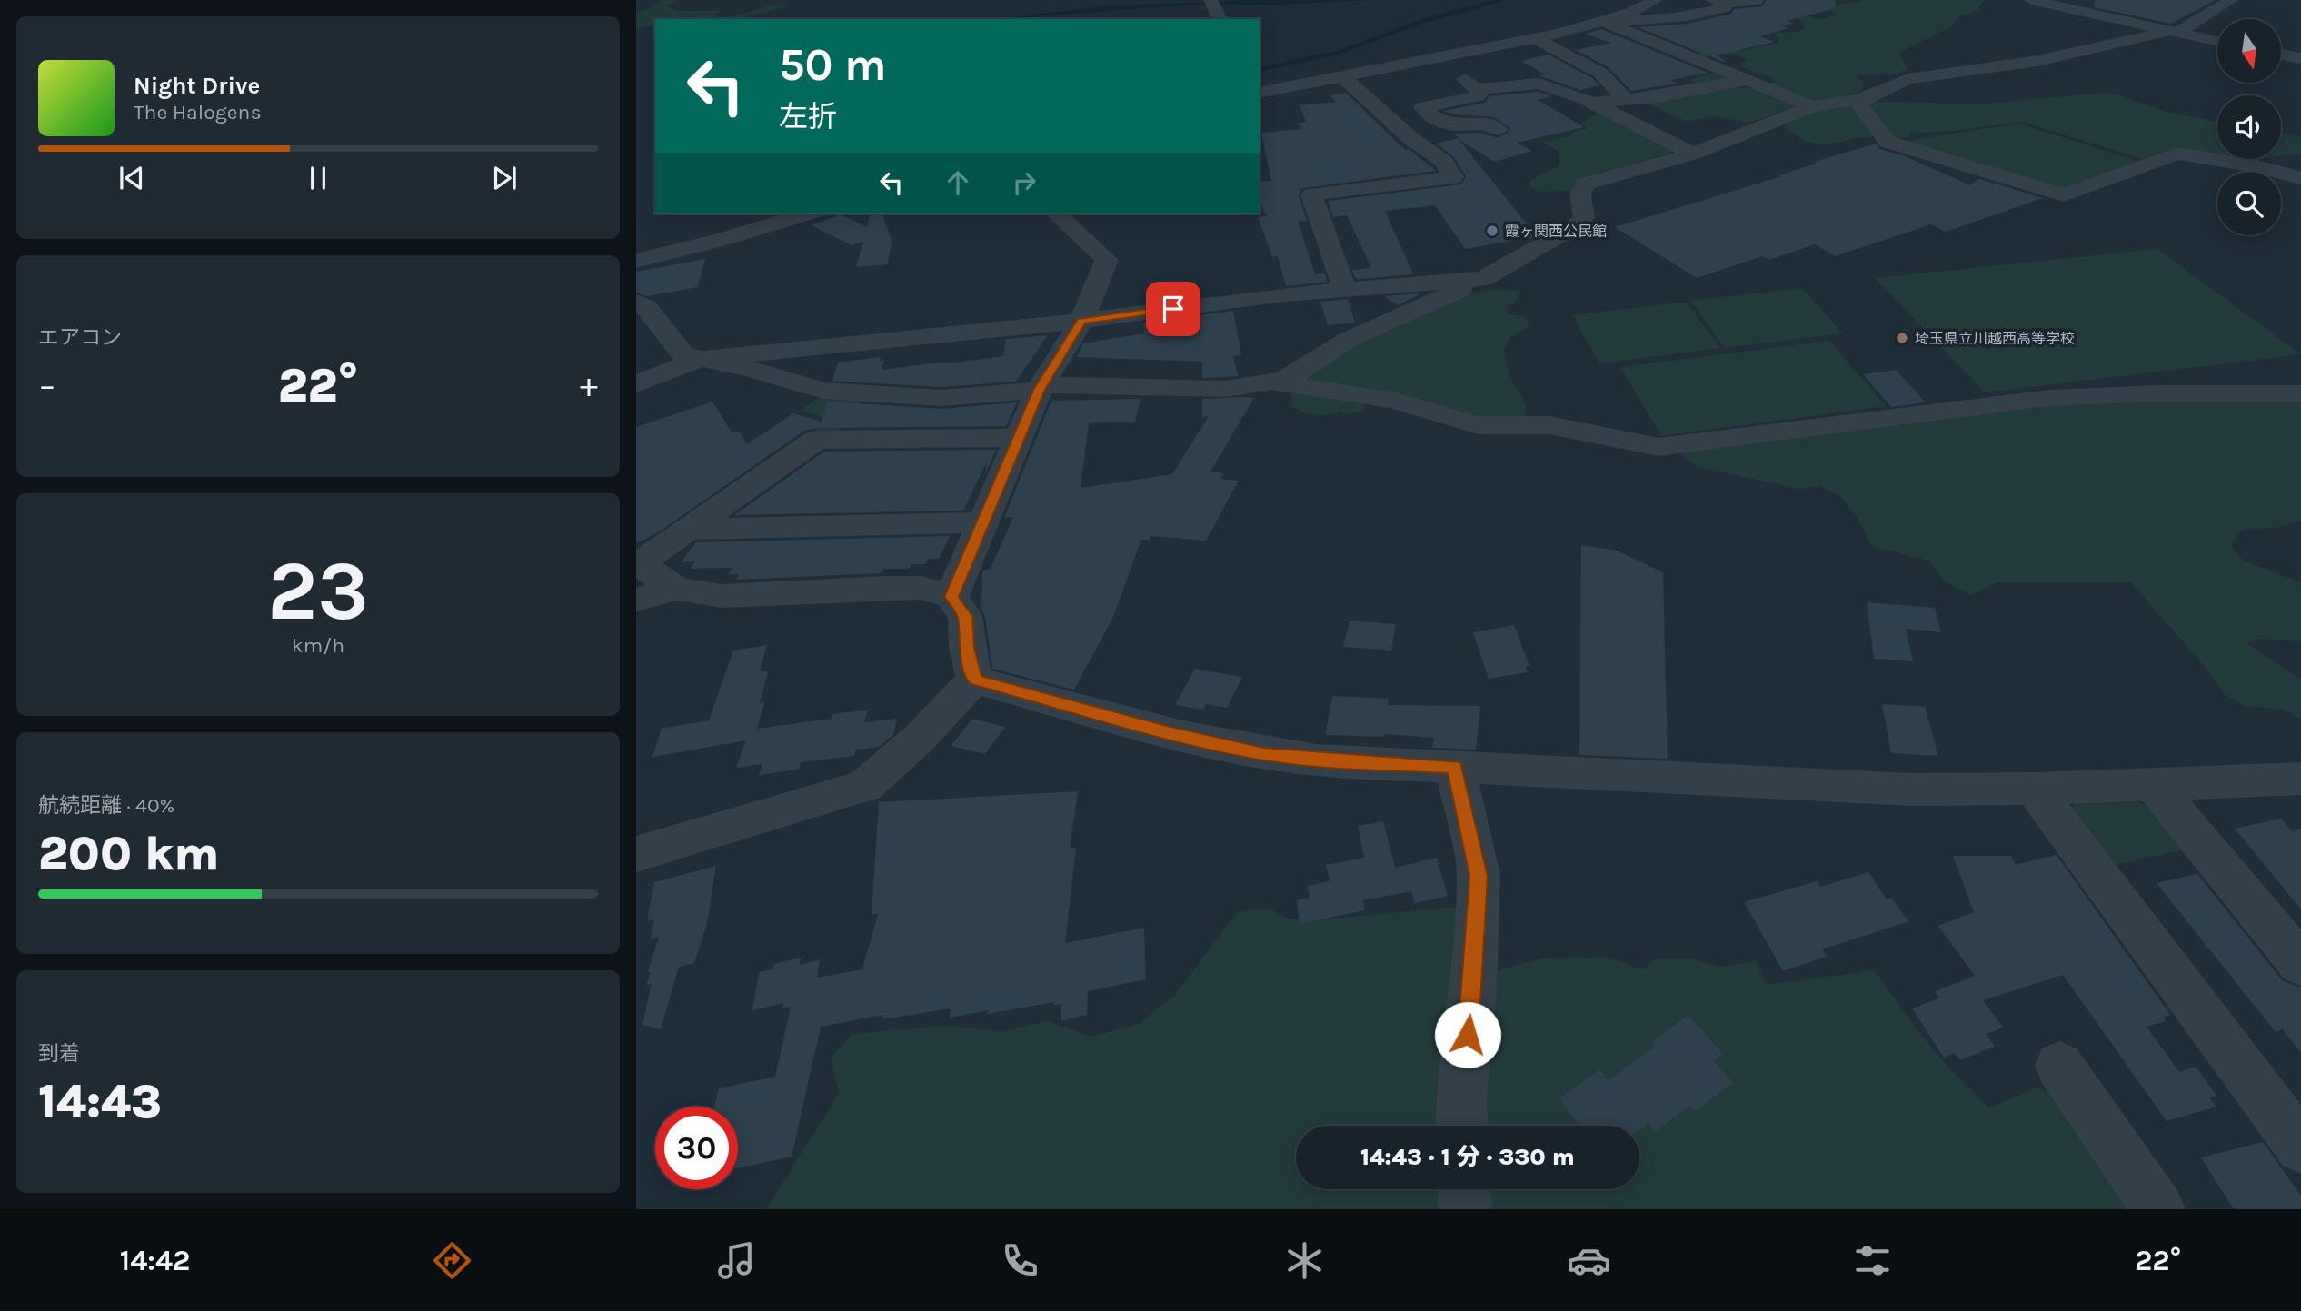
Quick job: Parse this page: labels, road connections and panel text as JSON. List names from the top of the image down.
{
  "places": ["霞ヶ関西公民館", "埼玉県立川越西高等学校"],
  "north": "bottom",
  "page": {
    "turn": ["50 m", "左折"],
    "song": ["Night Drive", "The Halogens"],
    "tile": [
      "エアコン",
      ["23", "km/h"],
      ["航続距離 · 40%", "200 km"],
      ["到着", "14:43"]
    ],
    "heat": ["−", "22°", "+"],
    "limit": "30",
    "trip": "14:43 · 1 分 · 330 m",
    "tabs": ["14:42", "22°"]
  }
}
